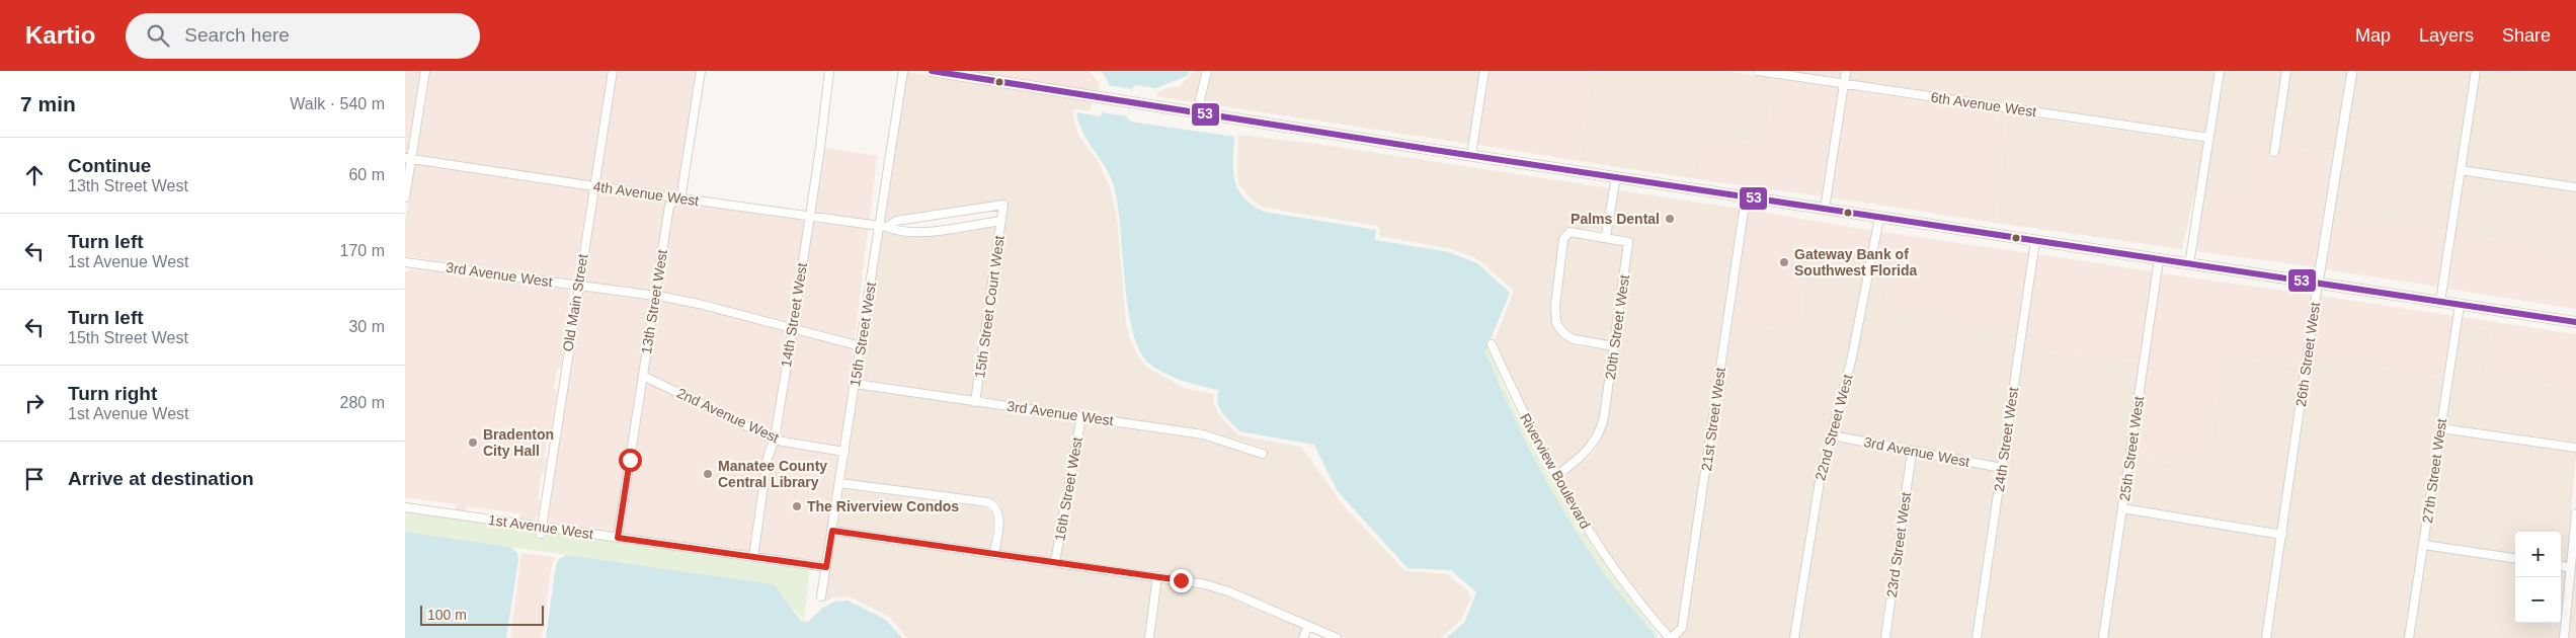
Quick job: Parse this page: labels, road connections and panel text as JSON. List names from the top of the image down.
{
  "streets": {
    "street": [
      "6th Avenue West",
      "4th Avenue West",
      "3rd Avenue West",
      "13th Street West",
      "Old Main Street",
      "15th Street Court West",
      "14th Street West",
      "20th Street West",
      "15th Street West",
      "26th Street West",
      "2nd Avenue West",
      "21st Street West",
      "22nd Street West",
      "24th Street West",
      "25th Street West",
      "Riverview Boulevard",
      "27th Street West",
      "16th Street West",
      "1st Avenue West",
      "23rd Street West"
    ]
  },
  "crossings": [
    ["4th Avenue West", "13th Street West"],
    ["4th Avenue West", "Old Main Street"],
    ["4th Avenue West", "15th Street Court West"],
    ["4th Avenue West", "14th Street West"],
    ["4th Avenue West", "15th Street West"],
    ["3rd Avenue West", "13th Street West"],
    ["3rd Avenue West", "Old Main Street"],
    ["3rd Avenue West", "15th Street Court West"],
    ["3rd Avenue West", "14th Street West"],
    ["3rd Avenue West", "15th Street West"],
    ["3rd Avenue West", "22nd Street West"],
    ["3rd Avenue West", "24th Street West"],
    ["3rd Avenue West", "16th Street West"],
    ["3rd Avenue West", "23rd Street West"],
    ["13th Street West", "2nd Avenue West"],
    ["13th Street West", "1st Avenue West"],
    ["Old Main Street", "1st Avenue West"],
    ["14th Street West", "2nd Avenue West"],
    ["14th Street West", "1st Avenue West"],
    ["20th Street West", "Riverview Boulevard"],
    ["15th Street West", "2nd Avenue West"],
    ["15th Street West", "1st Avenue West"],
    ["21st Street West", "Riverview Boulevard"]
  ],
  "places": [
    "Palms Dental",
    "Gateway Bank of Southwest Florida",
    "Bradenton City Hall",
    "Manatee County Central Library",
    "The Riverview Condos"
  ],
  "lines": ["transit line 53"],
  "scale_bar": "100 m",
  "page": {
    "header": "Kartio",
    "search": "Search here",
    "nav": ["Map", "Layers", "Share"],
    "heading": ["7 min", "Walk · 540 m"],
    "list": [
      ["Continue", "13th Street West", "60 m"],
      ["Turn left", "1st Avenue West", "170 m"],
      ["Turn left", "15th Street West", "30 m"],
      ["Turn right", "1st Avenue West", "280 m"],
      "Arrive at destination"
    ],
    "map_buttons": ["+", "−"],
    "scale": "100 m"
  }
}
